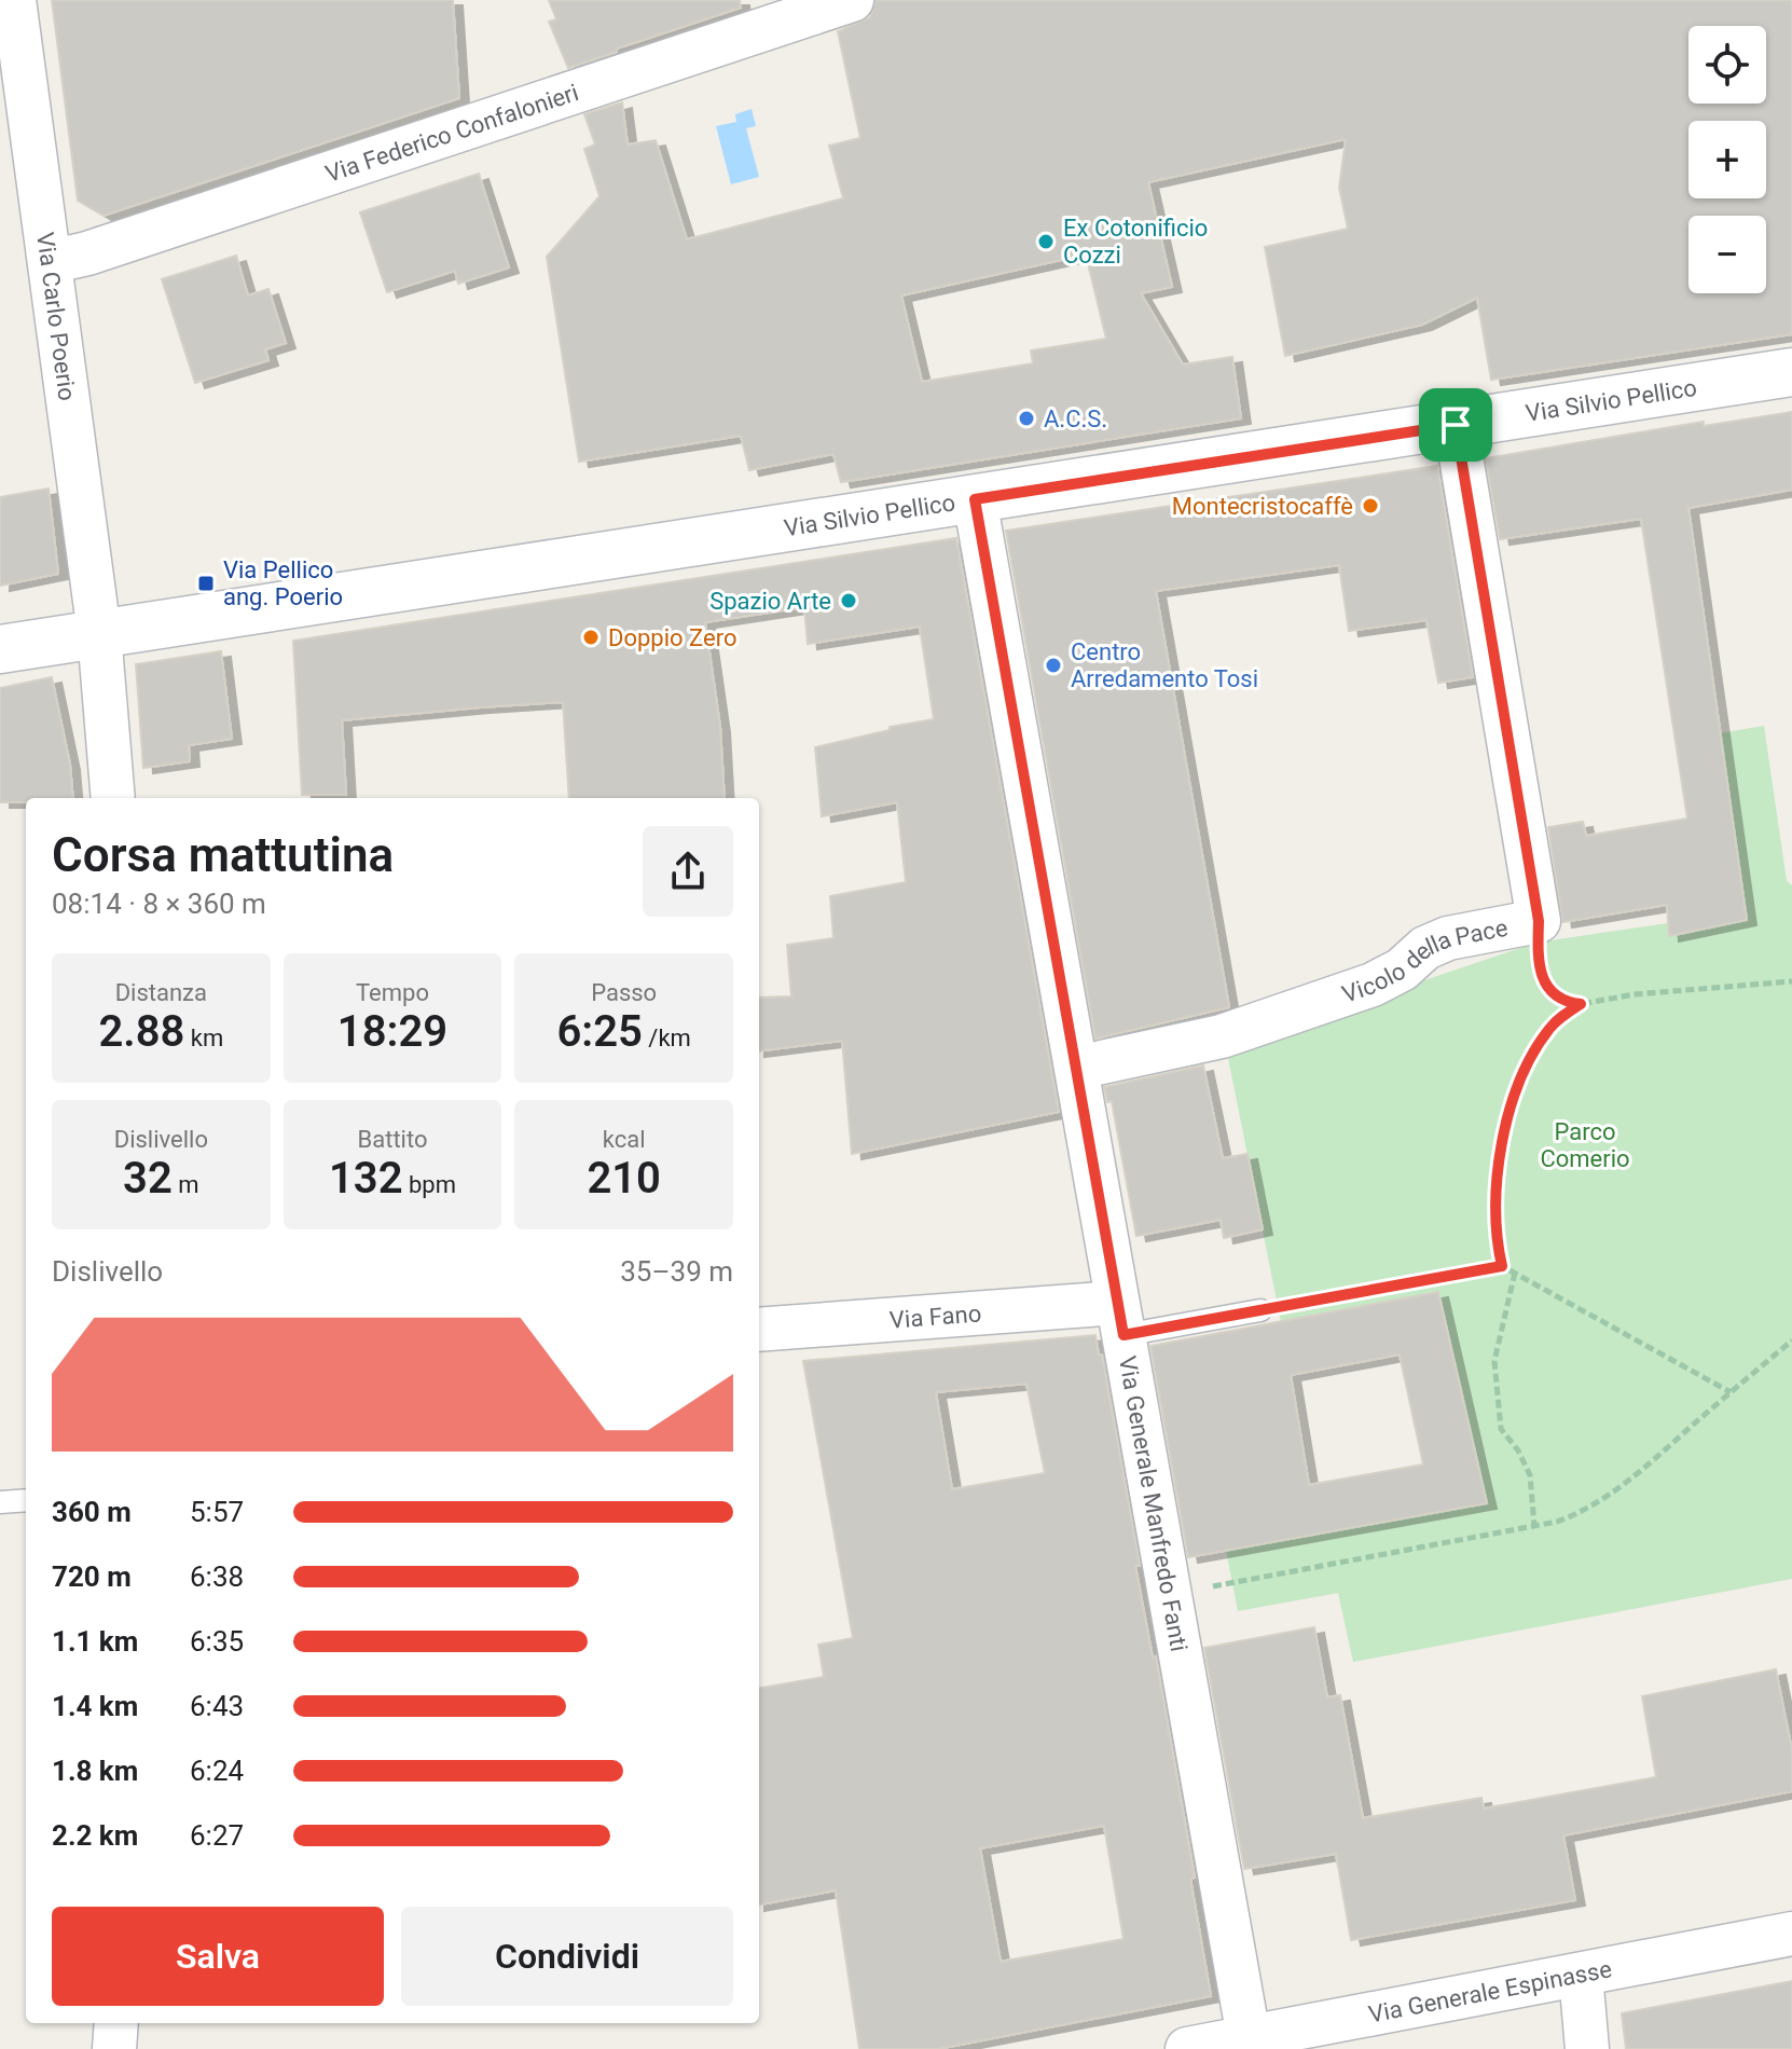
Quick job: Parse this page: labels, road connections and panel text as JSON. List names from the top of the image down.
{
  "streets": {
    "street": [
      "Via Federico Confalonieri",
      "Via Carlo Poerio",
      "Via Silvio Pellico",
      "Vicolo della Pace",
      "Via Fano",
      "Via Generale Manfredo Fanti",
      "Via Generale Espinasse"
    ]
  },
  "crossings": [
    ["Via Federico Confalonieri", "Via Carlo Poerio"],
    ["Via Carlo Poerio", "Via Silvio Pellico"],
    ["Via Silvio Pellico", "Vicolo della Pace"],
    ["Via Silvio Pellico", "Via Generale Manfredo Fanti"],
    ["Vicolo della Pace", "Via Generale Manfredo Fanti"],
    ["Via Fano", "Via Generale Manfredo Fanti"],
    ["Via Generale Manfredo Fanti", "Via Generale Espinasse"]
  ],
  "parks": ["Parco Comerio"],
  "places": {
    "other": [
      "Ex Cotonificio Cozzi",
      "A.C.S.",
      "Montecristocaffè",
      "Spazio Arte",
      "Doppio Zero",
      "Centro Arredamento Tosi"
    ],
    "transit": ["Via Pellico ang. Poerio"]
  },
  "page": {
    "map_buttons": ["+", "−"],
    "heading": ["Corsa mattutina", "08:14 · 8 × 360 m"],
    "stats": [
      ["Distanza", "2.88 km"],
      ["Tempo", "18:29"],
      ["Passo", "6:25 /km"],
      ["Dislivello", "32 m"],
      ["Battito", "132 bpm"],
      ["kcal", "210"]
    ],
    "chart": ["Dislivello", "35–39 m"],
    "list": [
      {
        "name": "360 m",
        "note": "5:57"
      },
      {
        "name": "720 m",
        "note": "6:38"
      },
      {
        "name": "1.1 km",
        "note": "6:35"
      },
      {
        "name": "1.4 km",
        "note": "6:43"
      },
      {
        "name": "1.8 km",
        "note": "6:24"
      },
      {
        "name": "2.2 km",
        "note": "6:27"
      }
    ],
    "buttons": ["Salva", "Condividi"]
  }
}
